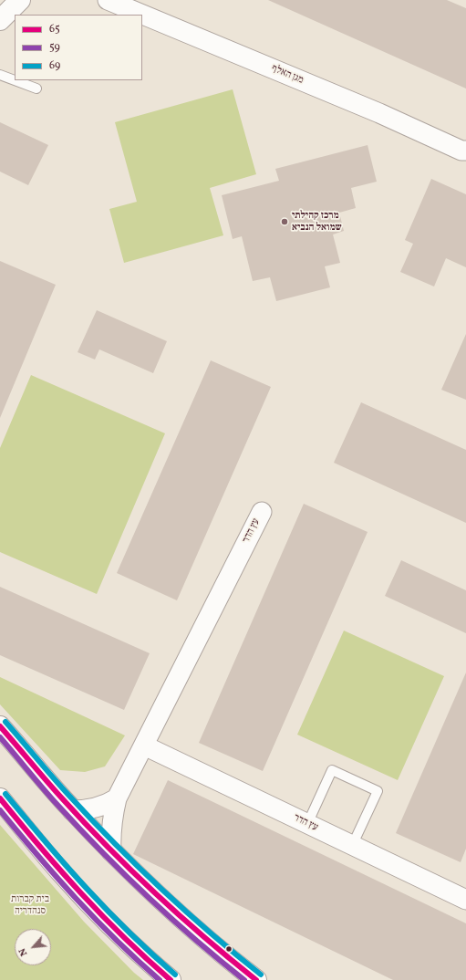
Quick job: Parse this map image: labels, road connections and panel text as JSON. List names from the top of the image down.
{
  "streets": {
    "street": ["מגן האלף", "עץ הדר"]
  },
  "parks": ["בית קברות סנהדריה"],
  "places": ["מרכז קהילתי שמואל הנביא"],
  "lines": ["transit line 69", "transit line 65", "transit line 59"],
  "legend": ["65", "59", "69"],
  "north": "bottom left"
}
